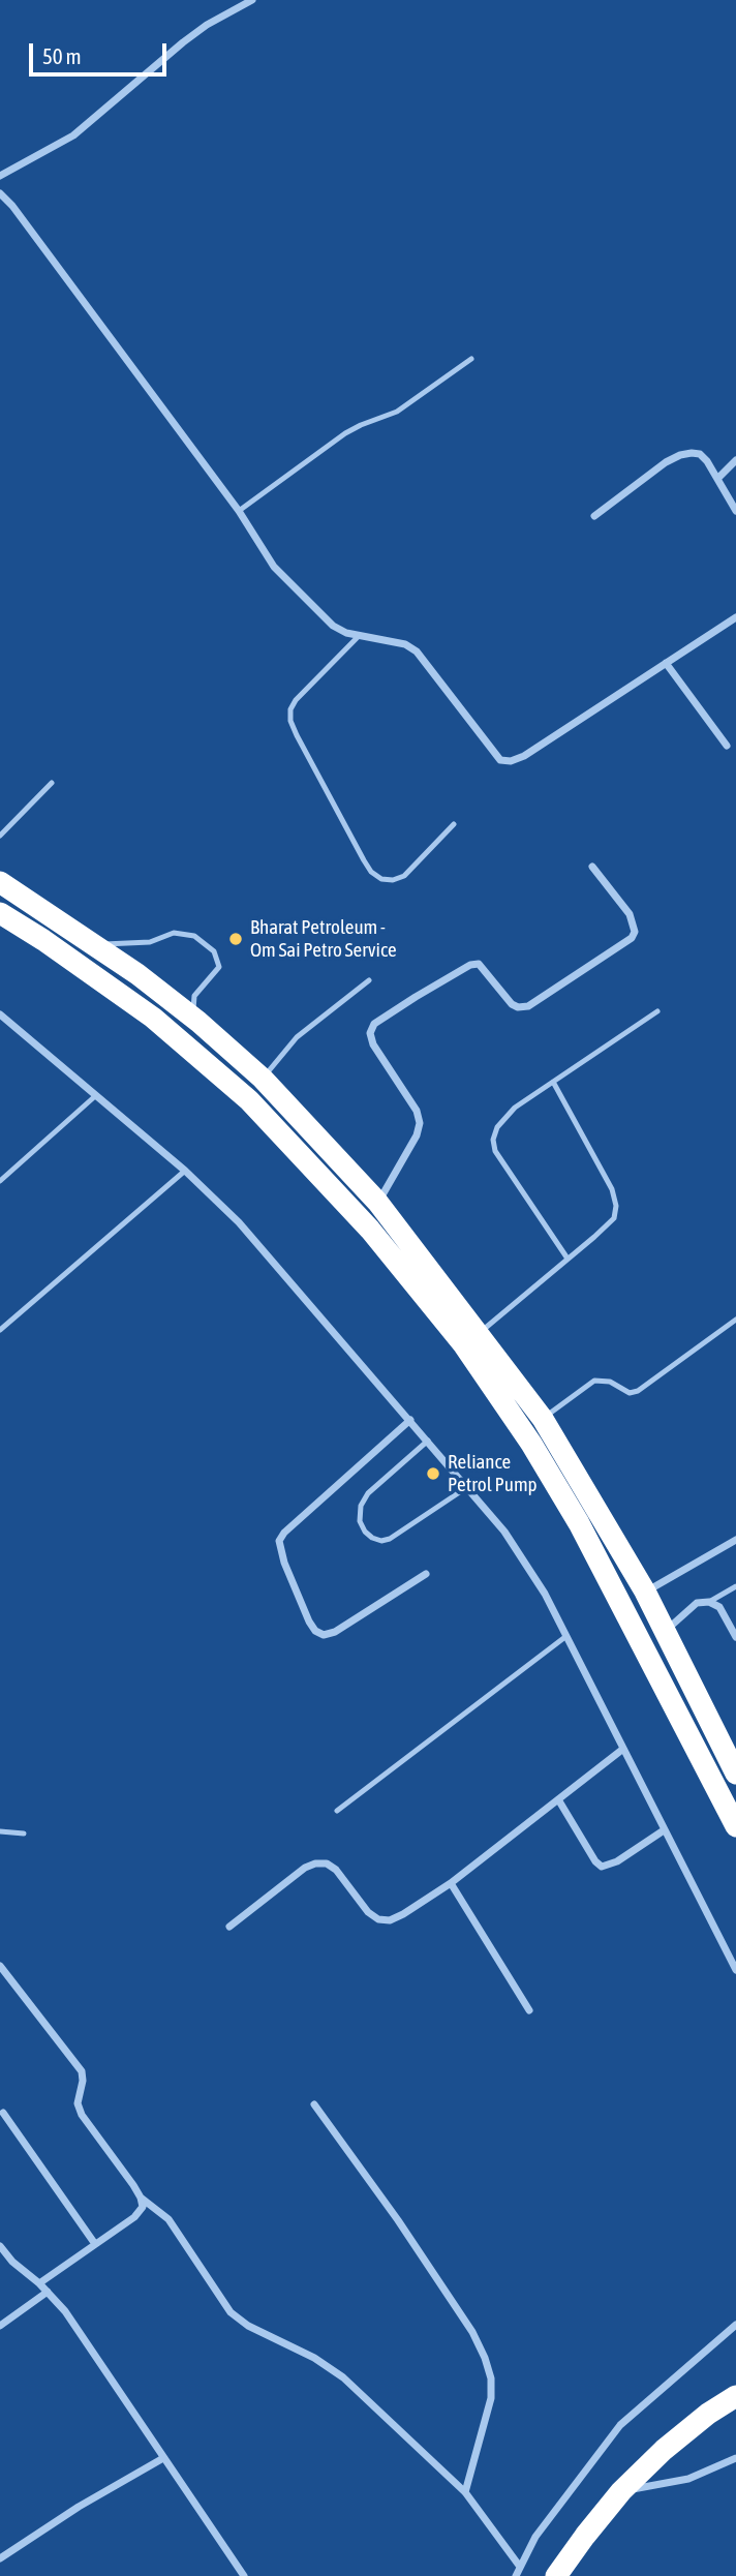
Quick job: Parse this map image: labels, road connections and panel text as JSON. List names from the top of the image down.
{
  "places": ["Bharat Petroleum - Om Sai Petro Service", "Reliance Petrol Pump"],
  "scale_bar": "50 m"
}
